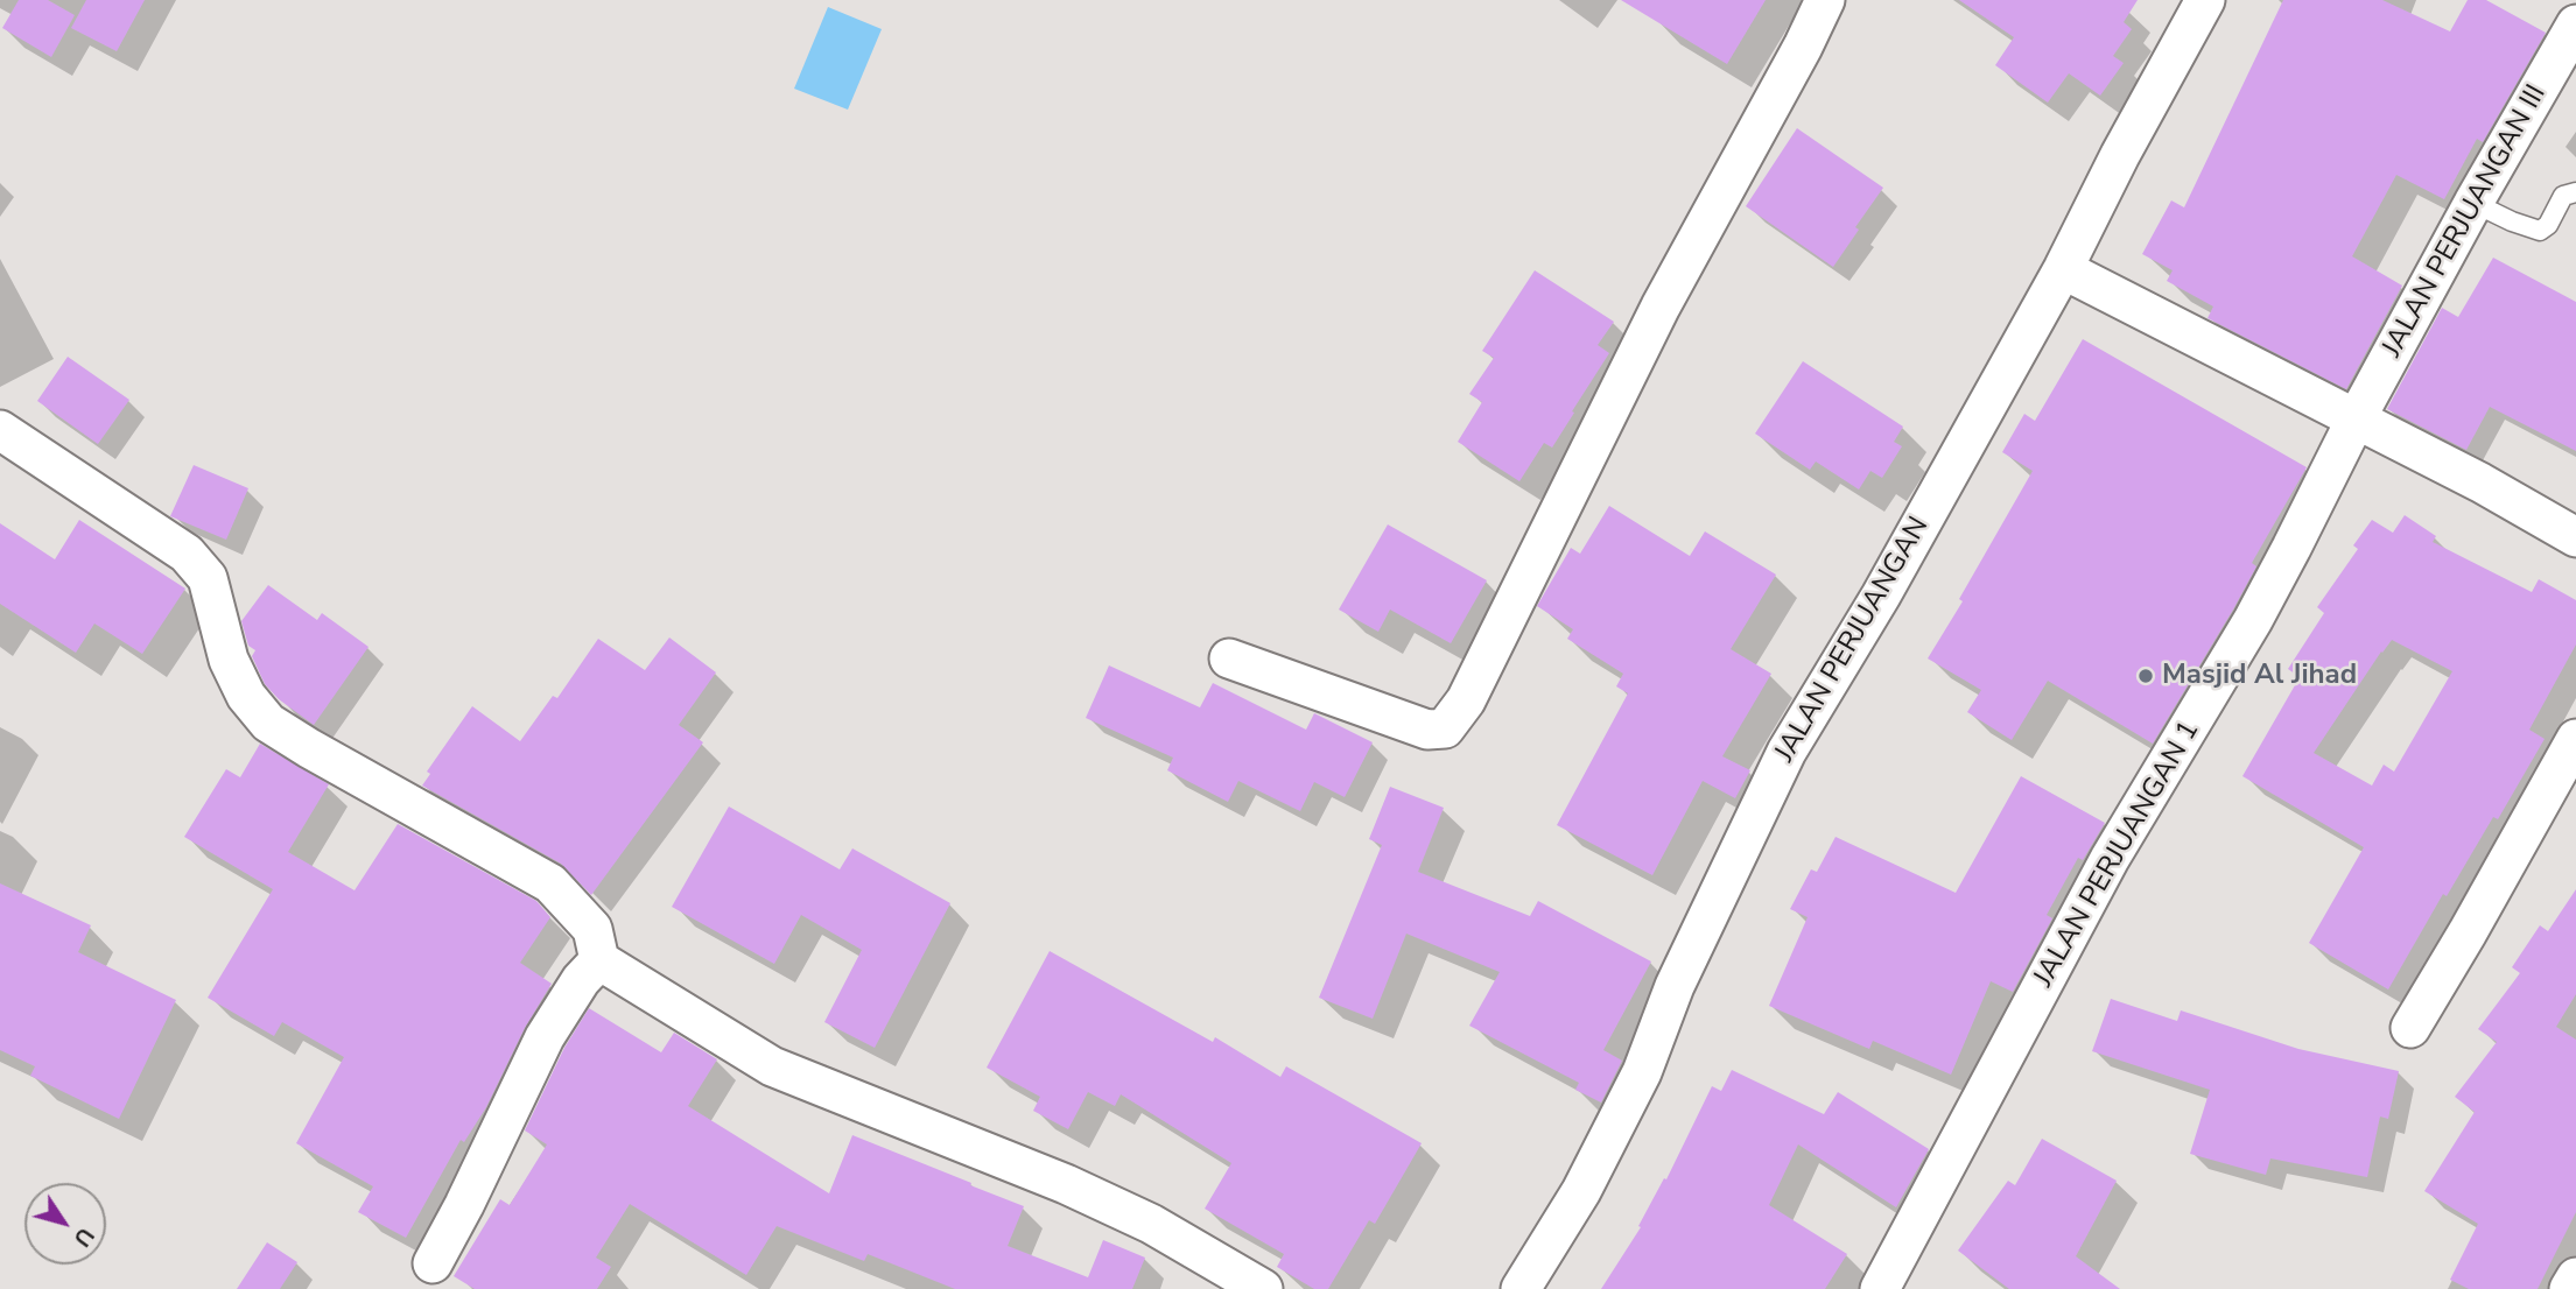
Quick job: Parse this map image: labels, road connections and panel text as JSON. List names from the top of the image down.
{
  "streets": {
    "street": ["JALAN PERJUANGAN III", "JALAN PERJUANGAN", "JALAN PERJUANGAN 1"]
  },
  "crossings": [
    ["JALAN PERJUANGAN III", "JALAN PERJUANGAN 1"]
  ],
  "places": ["Masjid Al Jihad"],
  "north": "bottom right"
}
